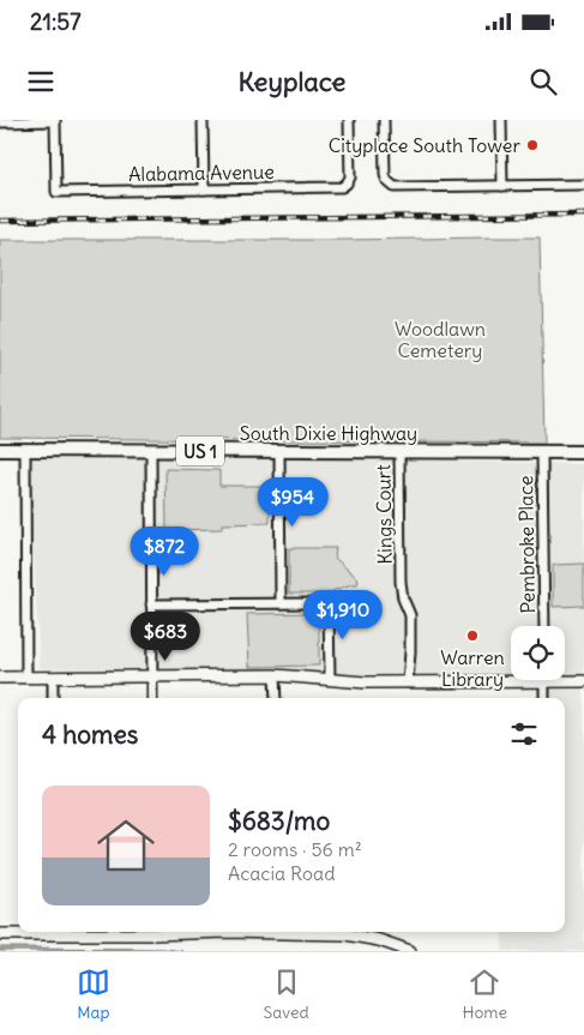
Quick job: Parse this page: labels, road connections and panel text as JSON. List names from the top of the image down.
{
  "streets": {
    "main road": ["South Dixie Highway", "US 1"],
    "street": ["Alabama Avenue", "Kings Court", "Pembroke Place"]
  },
  "crossings": [
    ["South Dixie Highway", "Kings Court"],
    ["South Dixie Highway", "Pembroke Place"]
  ],
  "parks": ["Woodlawn Cemetery"],
  "places": ["Cityplace South Tower", "Warren Library"],
  "page": {
    "status": "21:57",
    "header": "Keyplace",
    "price": [
      "$954",
      "$872",
      "$1,910",
      "$683"
    ],
    "heading": "4 homes",
    "list": [
      {
        "name": "$683/mo",
        "note": "2 rooms · 56 m² · Acacia Road"
      }
    ],
    "tabs": ["Map", "Saved", "Home"]
  }
}
